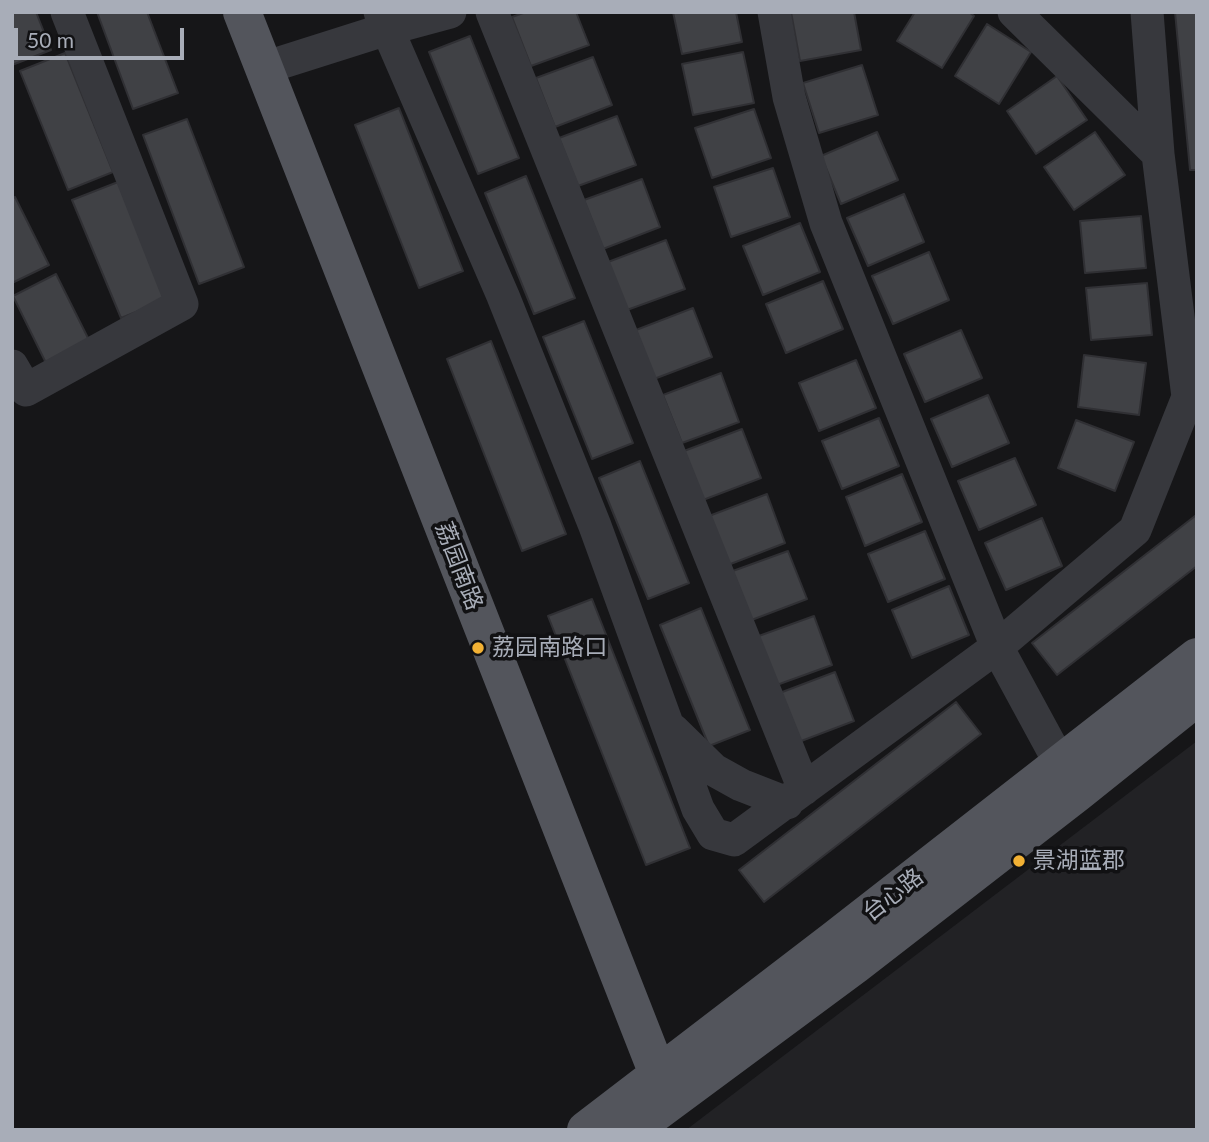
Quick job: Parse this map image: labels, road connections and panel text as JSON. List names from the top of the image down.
{
  "streets": {
    "main road": ["荔园南路", "台心路"]
  },
  "crossings": [
    ["荔园南路", "台心路"]
  ],
  "places": ["荔园南路口", "景湖蓝郡"],
  "scale_bar": "50 m"
}
